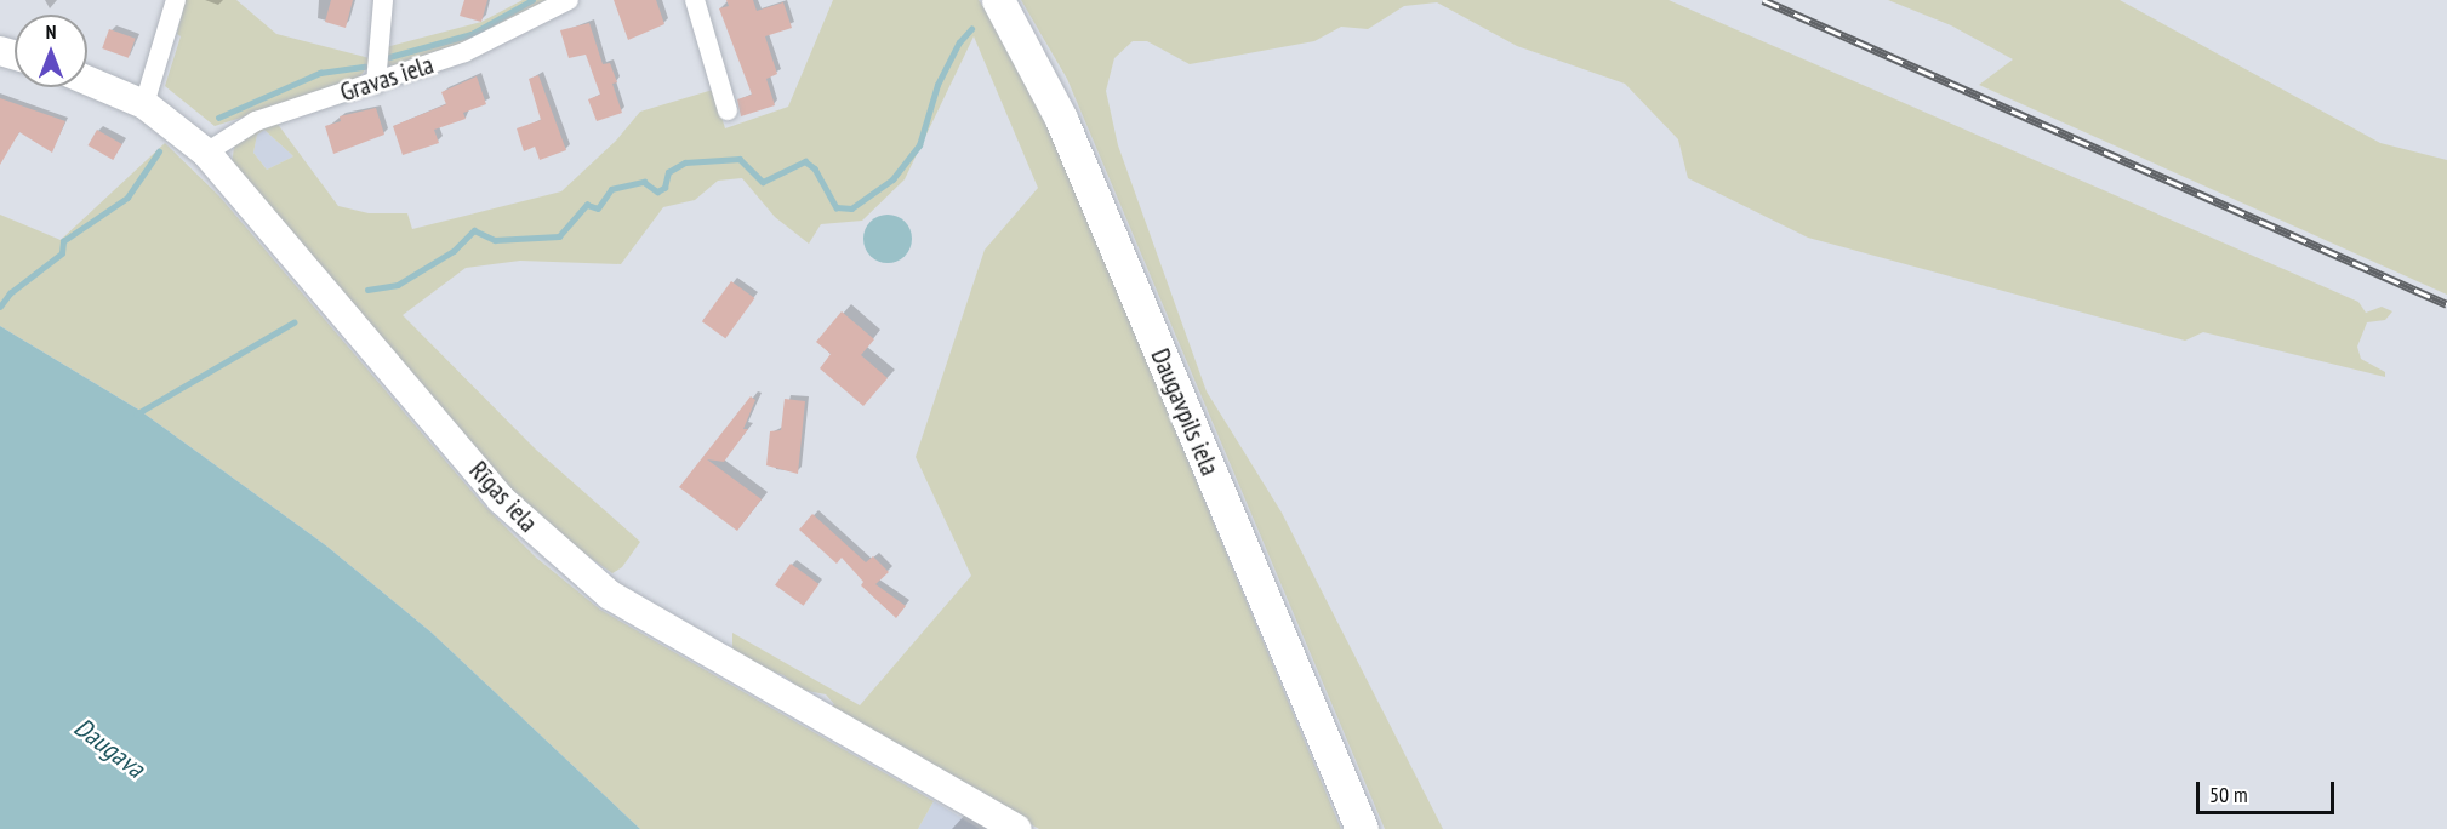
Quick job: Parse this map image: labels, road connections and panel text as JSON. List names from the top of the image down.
{
  "streets": {
    "highway": ["Daugavpils iela"],
    "main road": ["Rīgas iela"],
    "street": ["Gravas iela"]
  },
  "crossings": [
    ["Gravas iela", "Rīgas iela"]
  ],
  "water": ["Daugava"],
  "scale_bar": "50 m",
  "north": "top"
}
